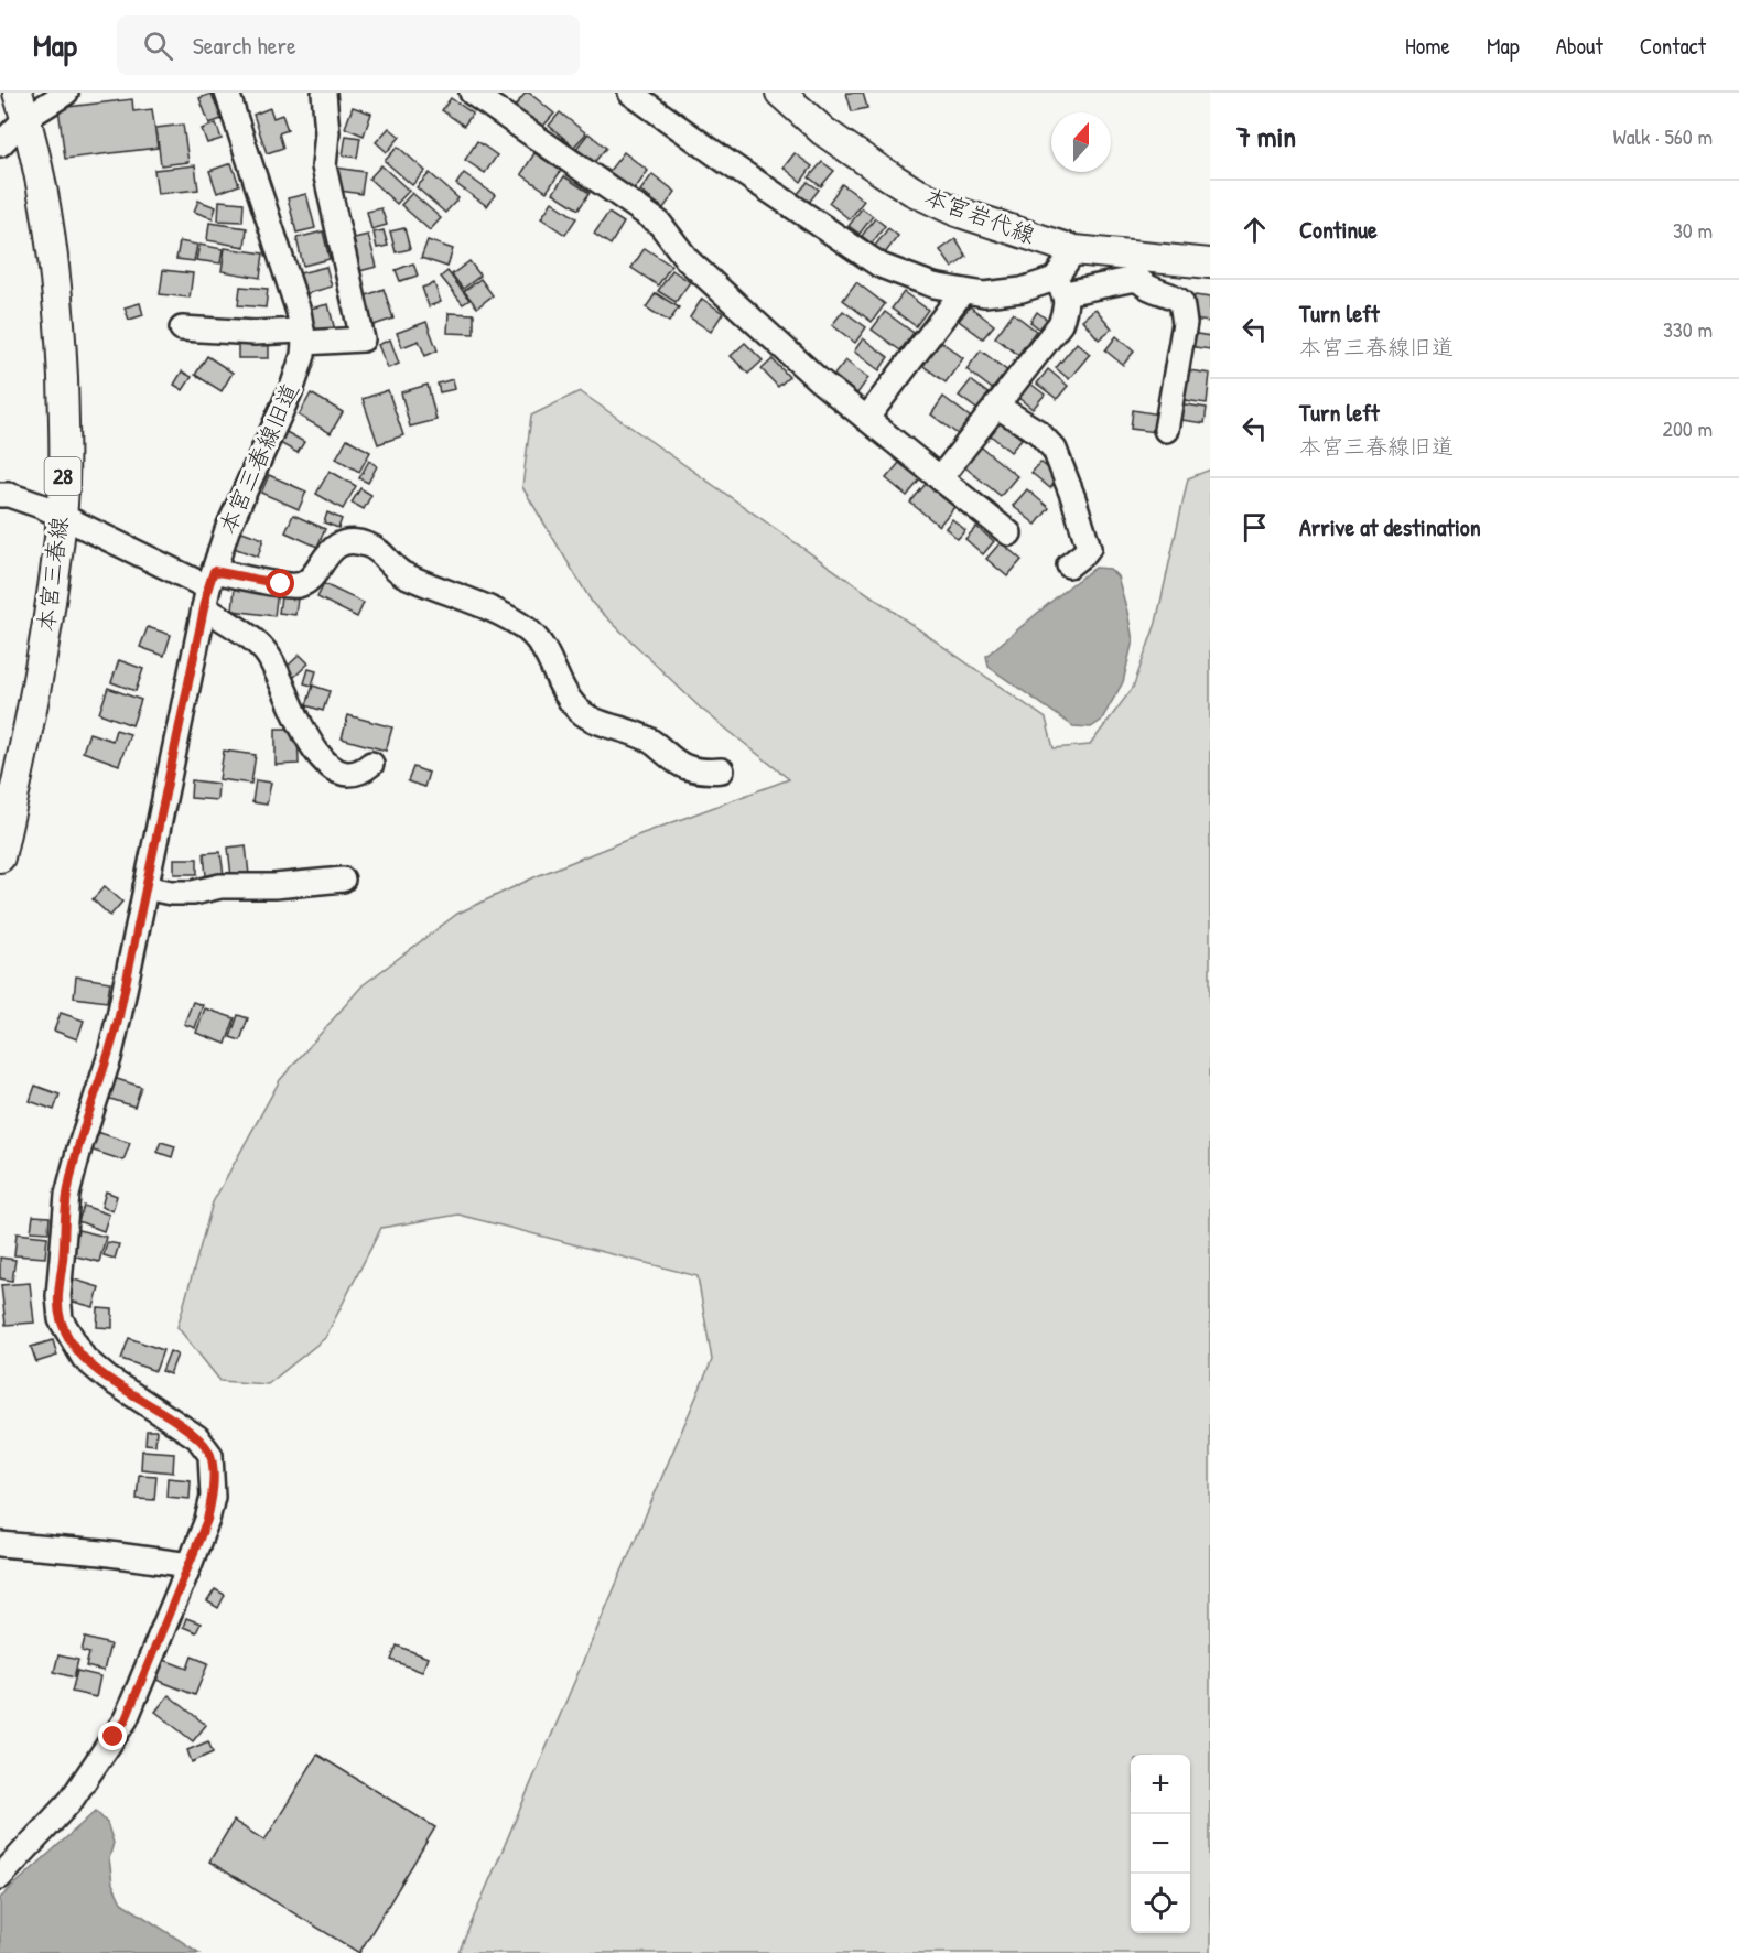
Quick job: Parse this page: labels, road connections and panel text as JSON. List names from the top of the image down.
{
  "streets": {
    "main road": ["本宮岩代線", "28", "本宮三春線"],
    "street": ["本宮三春線旧道"]
  },
  "north": "top",
  "page": {
    "header": "Map",
    "search": "Search here",
    "nav": [
      "Home",
      "Map",
      "About",
      "Contact"
    ],
    "heading": ["7 min", "Walk · 560 m"],
    "list": [
      ["Continue", "30 m"],
      ["Turn left", "本宮三春線旧道", "330 m"],
      ["Turn left", "本宮三春線旧道", "200 m"],
      "Arrive at destination"
    ],
    "map_buttons": ["+", "−"]
  }
}
